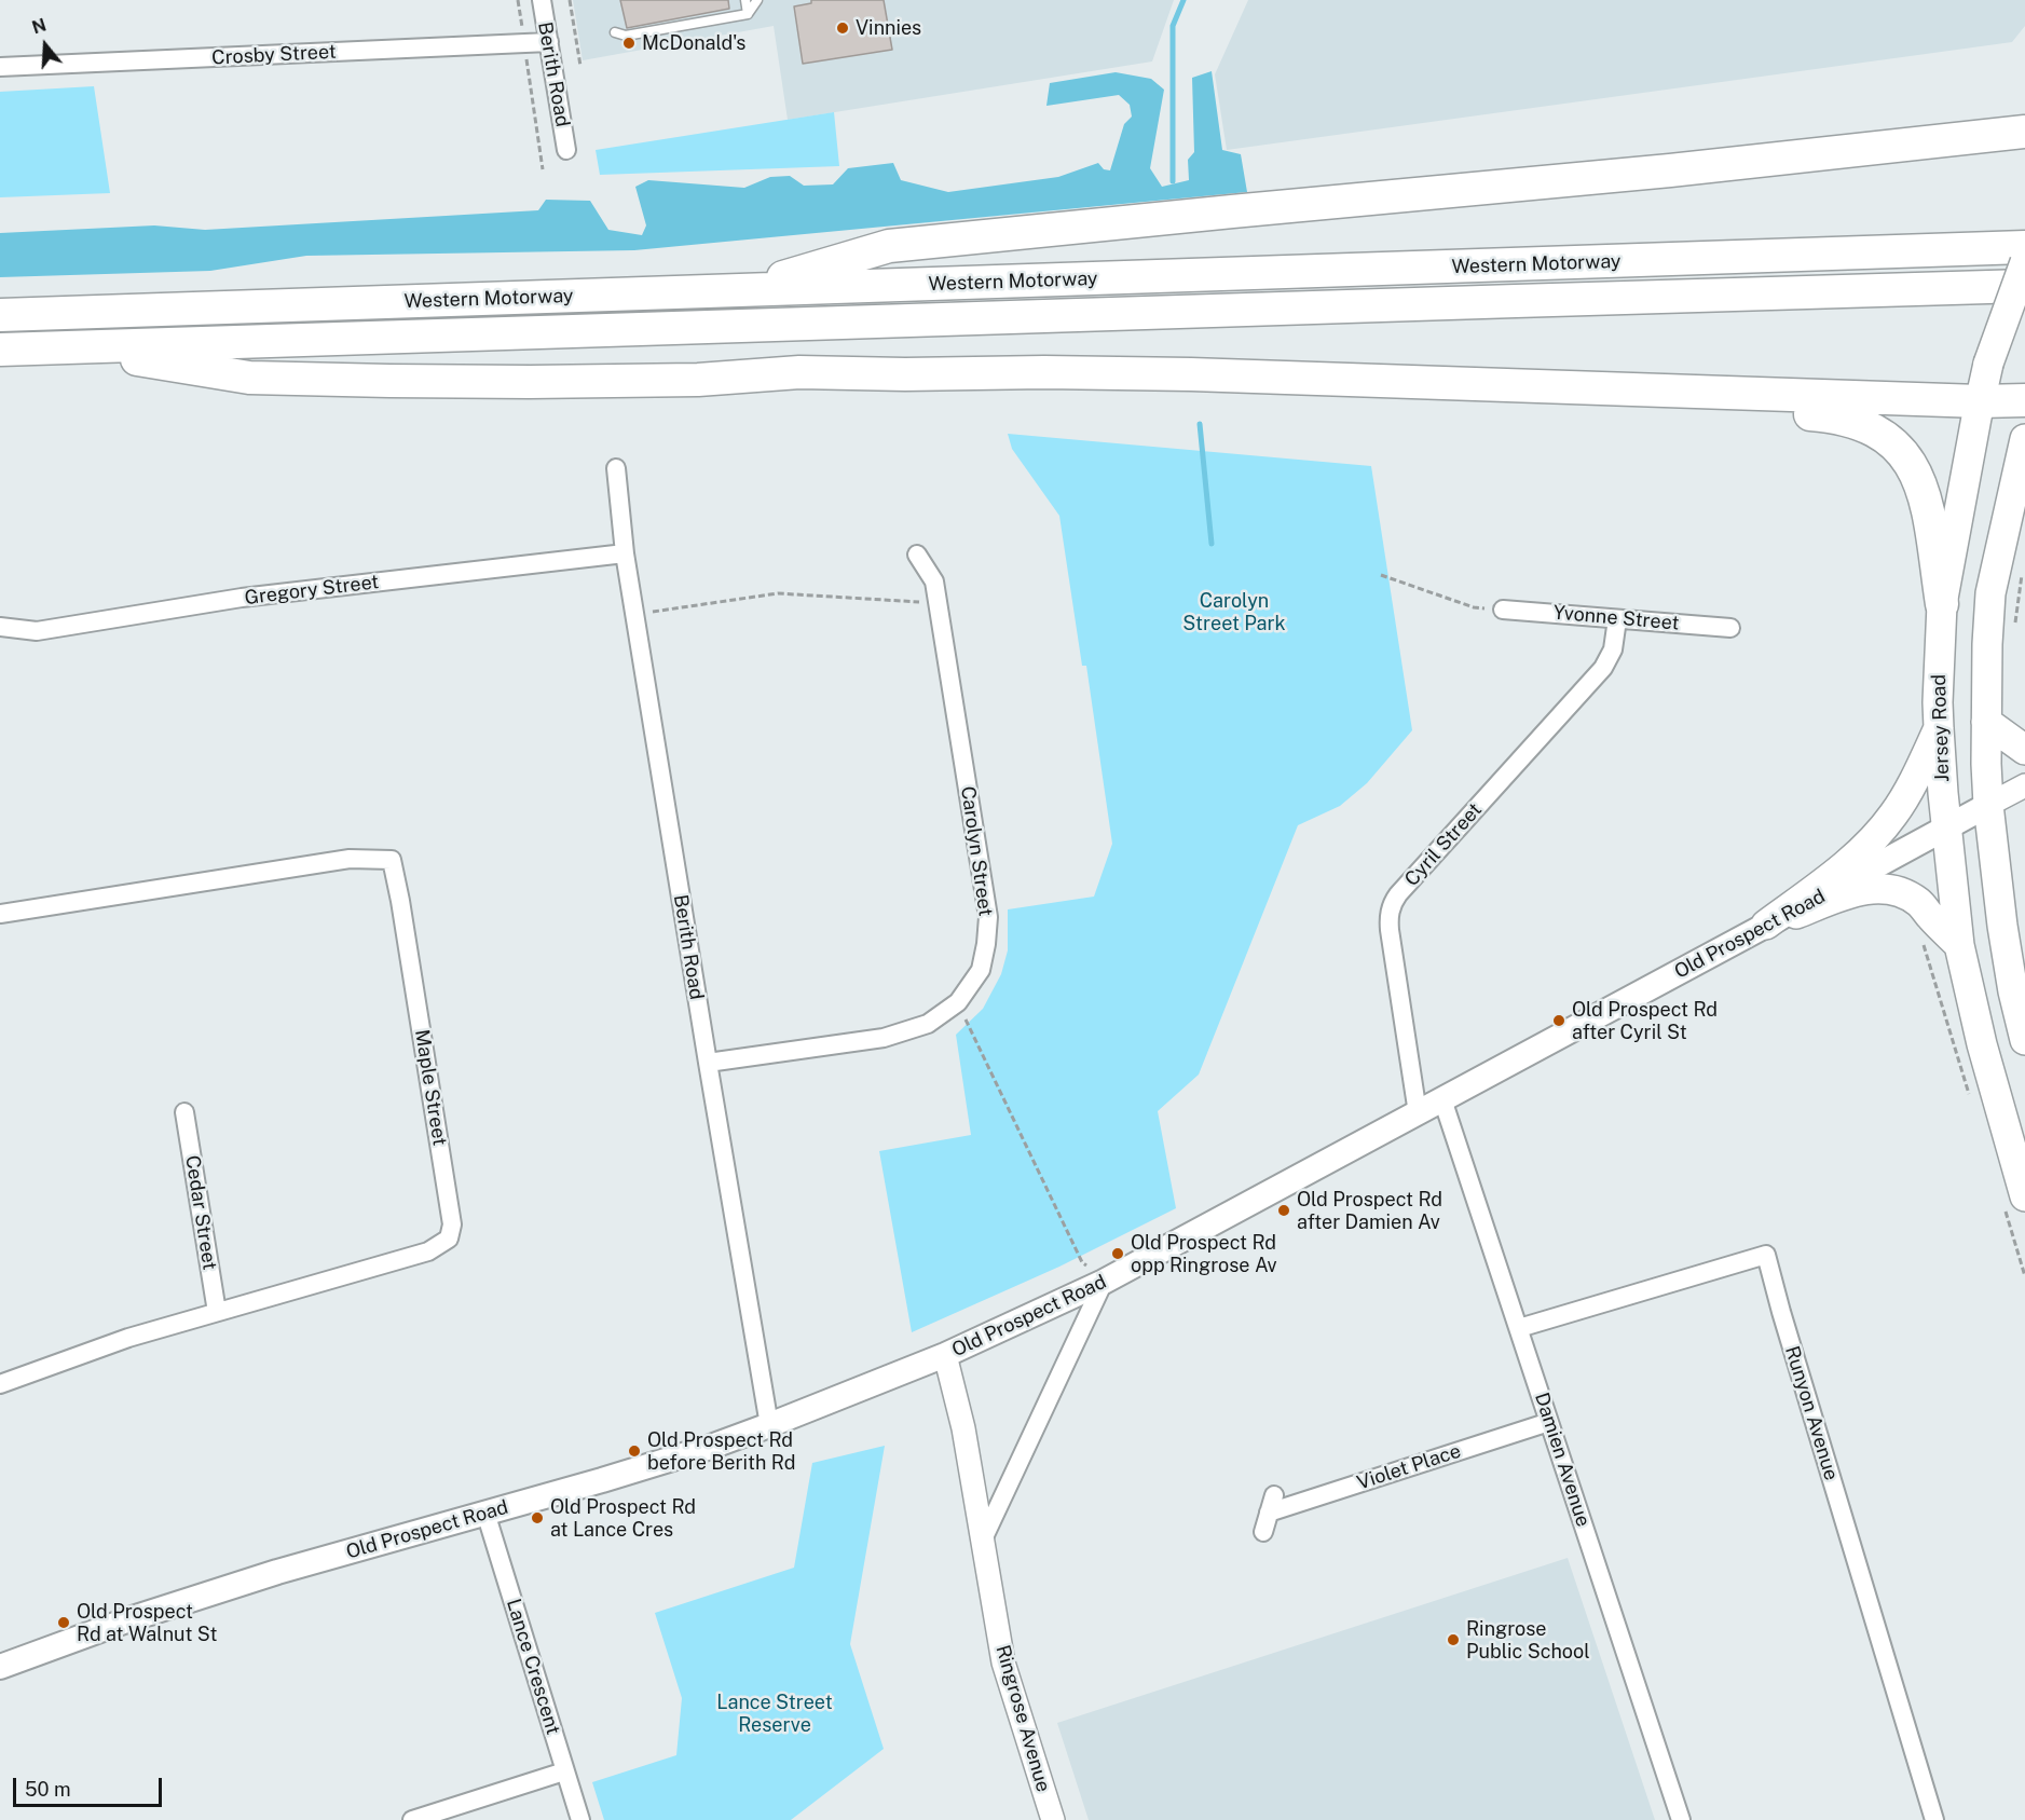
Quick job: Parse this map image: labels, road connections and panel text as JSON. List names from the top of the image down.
{
  "streets": {
    "highway": ["Western Motorway", "Jersey Road"],
    "main road": ["Old Prospect Road"],
    "street": [
      "Crosby Street",
      "Berith Road",
      "Gregory Street",
      "Yvonne Street",
      "Cyril Street",
      "Carolyn Street",
      "Maple Street",
      "Cedar Street",
      "Runyon Avenue",
      "Damien Avenue",
      "Violet Place",
      "Lance Crescent",
      "Ringrose Avenue"
    ]
  },
  "crossings": [
    ["Crosby Street", "Berith Road"],
    ["Berith Road", "Gregory Street"],
    ["Berith Road", "Carolyn Street"],
    ["Berith Road", "Old Prospect Road"],
    ["Yvonne Street", "Cyril Street"],
    ["Jersey Road", "Old Prospect Road"],
    ["Cyril Street", "Old Prospect Road"],
    ["Old Prospect Road", "Damien Avenue"],
    ["Old Prospect Road", "Lance Crescent"],
    ["Old Prospect Road", "Ringrose Avenue"],
    ["Maple Street", "Cedar Street"],
    ["Runyon Avenue", "Damien Avenue"],
    ["Damien Avenue", "Violet Place"]
  ],
  "parks": ["Carolyn Street Park", "Lance Street Reserve"],
  "places": [
    "Vinnies",
    "McDonald's",
    "Old Prospect Rd after Cyril St",
    "Old Prospect Rd after Damien Av",
    "Old Prospect Rd opp Ringrose Av",
    "Old Prospect Rd before Berith Rd",
    "Old Prospect Rd at Lance Cres",
    "Old Prospect Rd at Walnut St",
    "Ringrose Public School"
  ],
  "scale_bar": "50 m",
  "north": "top"
}
